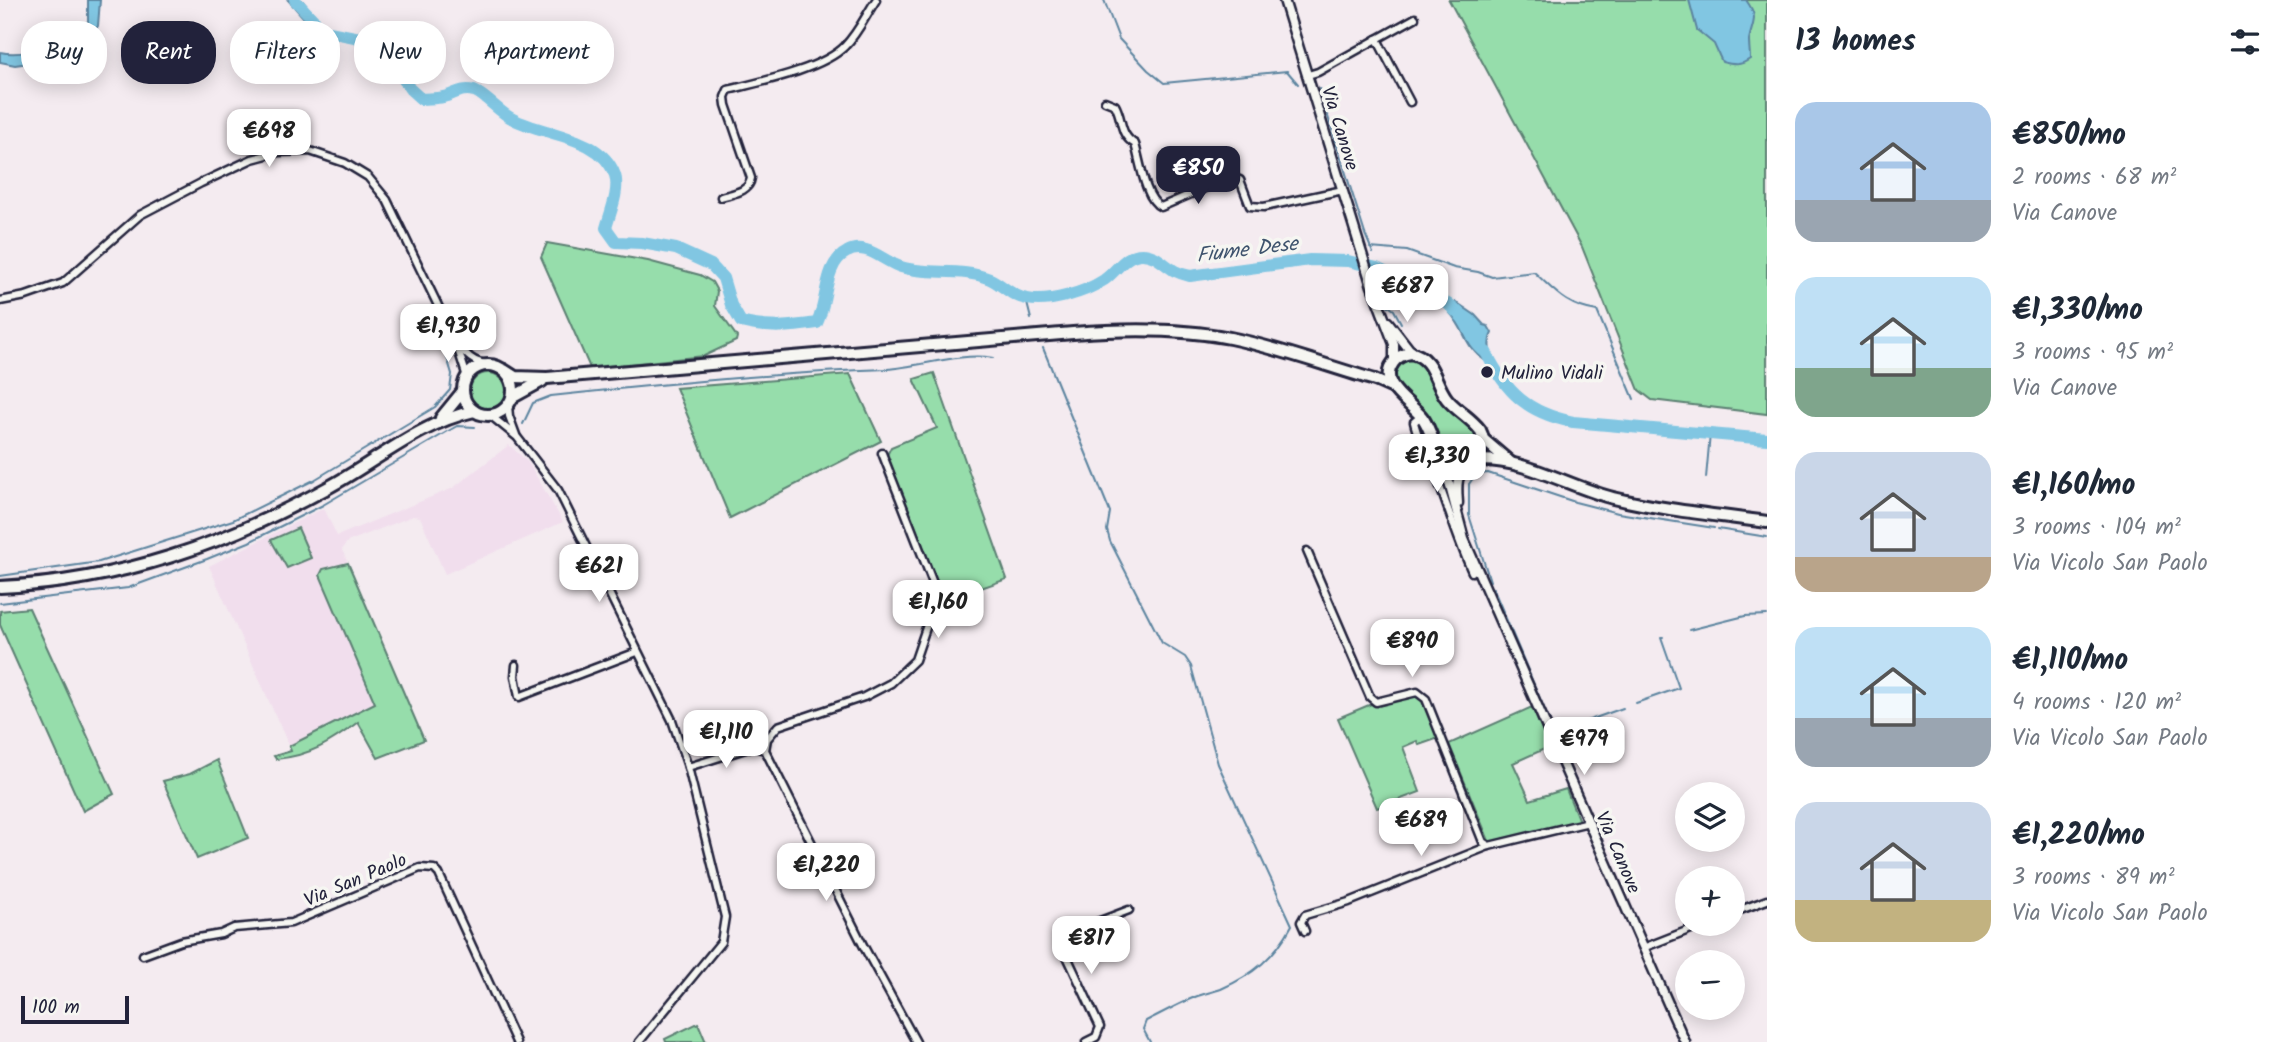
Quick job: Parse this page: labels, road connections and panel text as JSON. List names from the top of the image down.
{
  "streets": {
    "street": ["Via Canove", "Via San Paolo"]
  },
  "water": ["Fiume Dese"],
  "places": ["Mulino Vidali"],
  "scale_bar": "100 m",
  "page": {
    "heading": "13 homes",
    "chip": [
      "Buy",
      "Rent",
      "Filters",
      "New",
      "Apartment"
    ],
    "list": [
      {
        "name": "€850/mo",
        "note": "2 rooms · 68 m² · Via Canove"
      },
      {
        "name": "€1,330/mo",
        "note": "3 rooms · 95 m² · Via Canove"
      },
      {
        "name": "€1,160/mo",
        "note": "3 rooms · 104 m² · Via Vicolo San Paolo"
      },
      {
        "name": "€1,110/mo",
        "note": "4 rooms · 120 m² · Via Vicolo San Paolo"
      },
      {
        "name": "€1,220/mo",
        "note": "3 rooms · 89 m² · Via Vicolo San Paolo"
      }
    ],
    "price": [
      "€698",
      "€850",
      "€687",
      "€1,930",
      "€1,330",
      "€621",
      "€1,160",
      "€890",
      "€1,110",
      "€979",
      "€689",
      "€1,220",
      "€817"
    ],
    "map_buttons": ["+", "−"],
    "scale": "100 m"
  }
}
